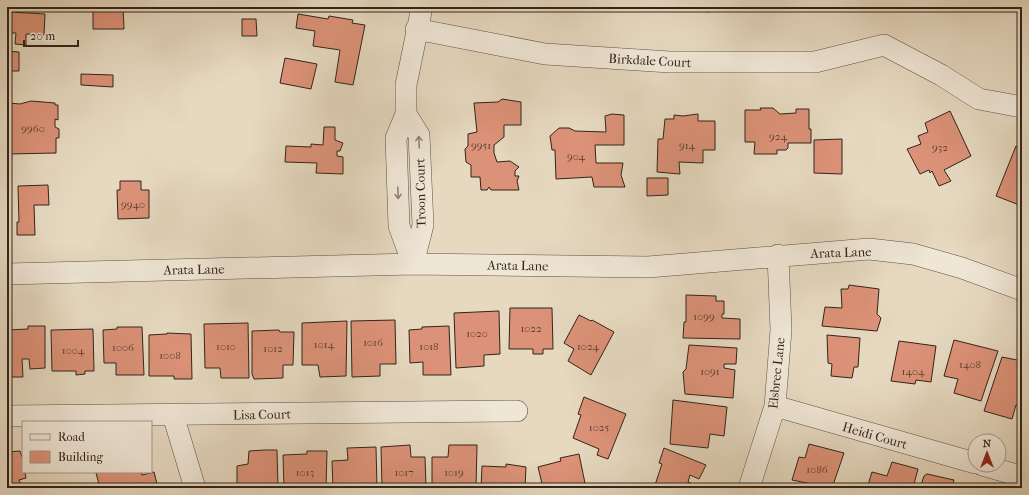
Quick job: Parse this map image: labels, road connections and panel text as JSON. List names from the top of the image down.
{
  "streets": {
    "street": [
      "Birkdale Court",
      "Troon Court",
      "Arata Lane",
      "Elsbree Lane",
      "Lisa Court",
      "Heidi Court"
    ]
  },
  "crossings": [
    ["Birkdale Court", "Troon Court"],
    ["Troon Court", "Arata Lane"],
    ["Arata Lane", "Elsbree Lane"],
    ["Elsbree Lane", "Heidi Court"]
  ],
  "house_numbers": [
    "9960",
    "924",
    "9951",
    "914",
    "932",
    "904",
    "9940",
    "1099",
    "1022",
    "1020",
    "1016",
    "1014",
    "1010",
    "1018",
    "1024",
    "1006",
    "1012",
    "1004",
    "1008",
    "1408",
    "1091",
    "1404",
    "1025",
    "1086",
    "1013",
    "1017",
    "1019"
  ],
  "legend": ["Road", "Building"],
  "scale_bar": "20 m",
  "north": "top"
}
